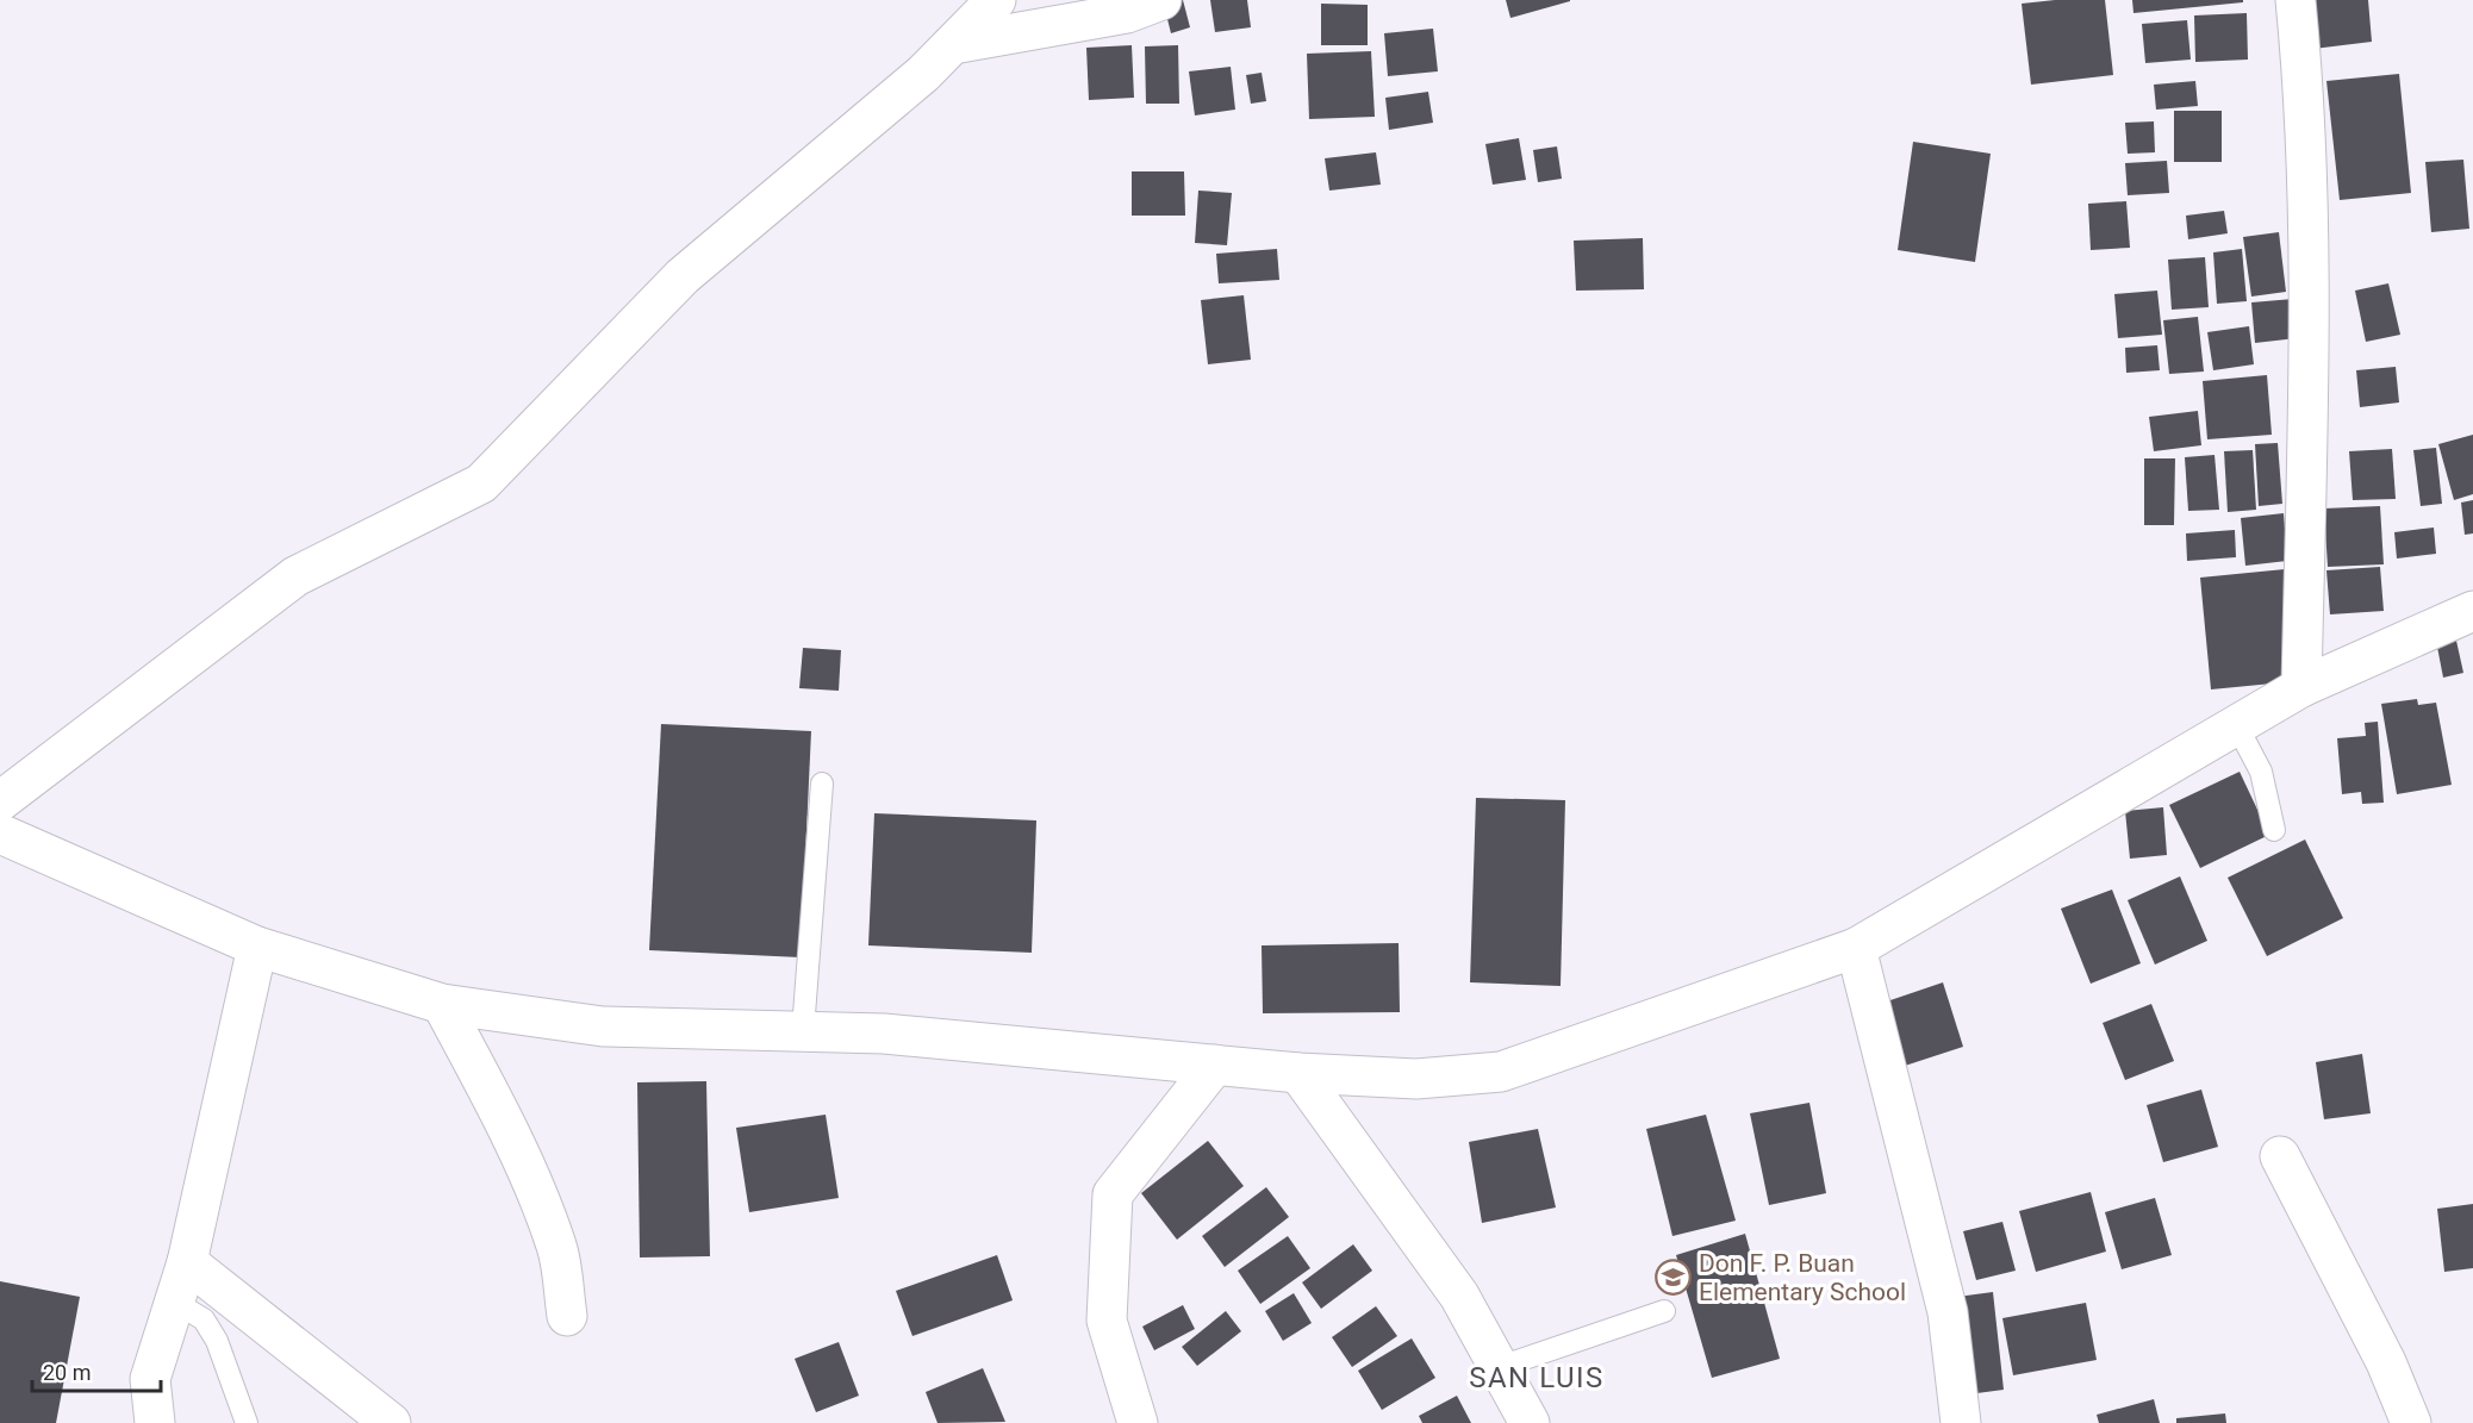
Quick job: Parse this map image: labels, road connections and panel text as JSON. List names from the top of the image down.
{
  "districts": ["SAN LUIS"],
  "places": {
    "school or university": ["Don F. P. Buan Elementary School"]
  },
  "scale_bar": "20 m"
}
